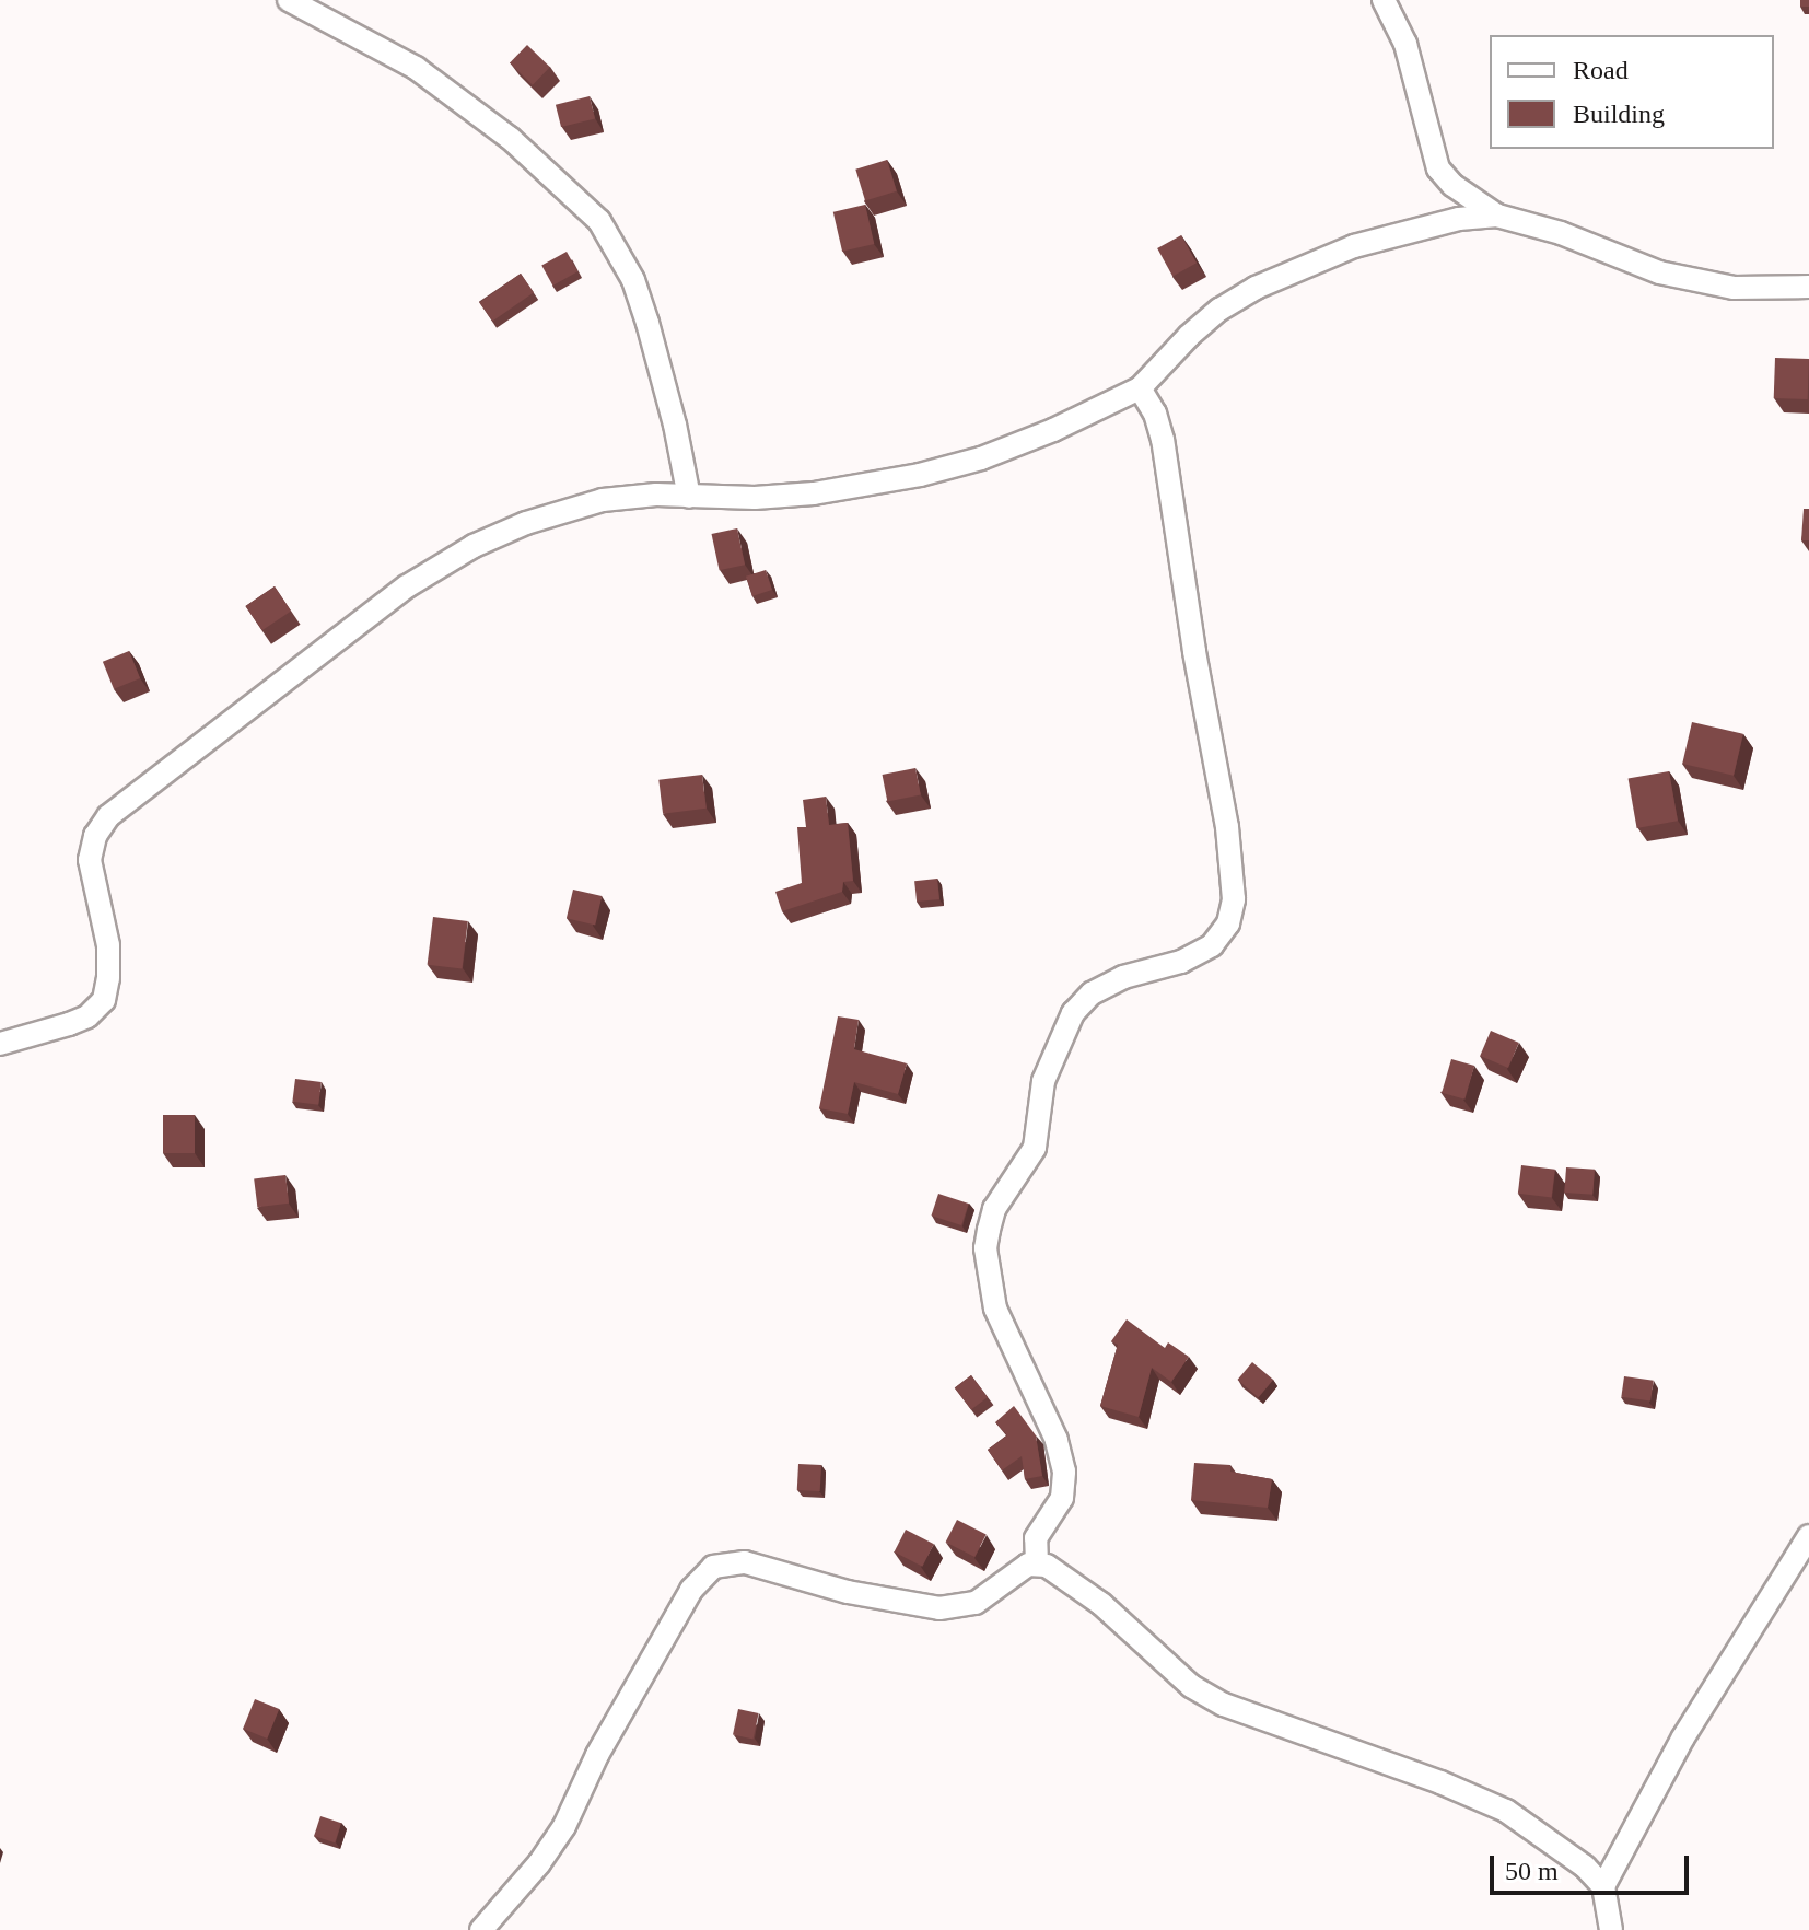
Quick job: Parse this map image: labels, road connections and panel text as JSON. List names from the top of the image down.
{
  "legend": ["Road", "Building"],
  "scale_bar": "50 m"
}
